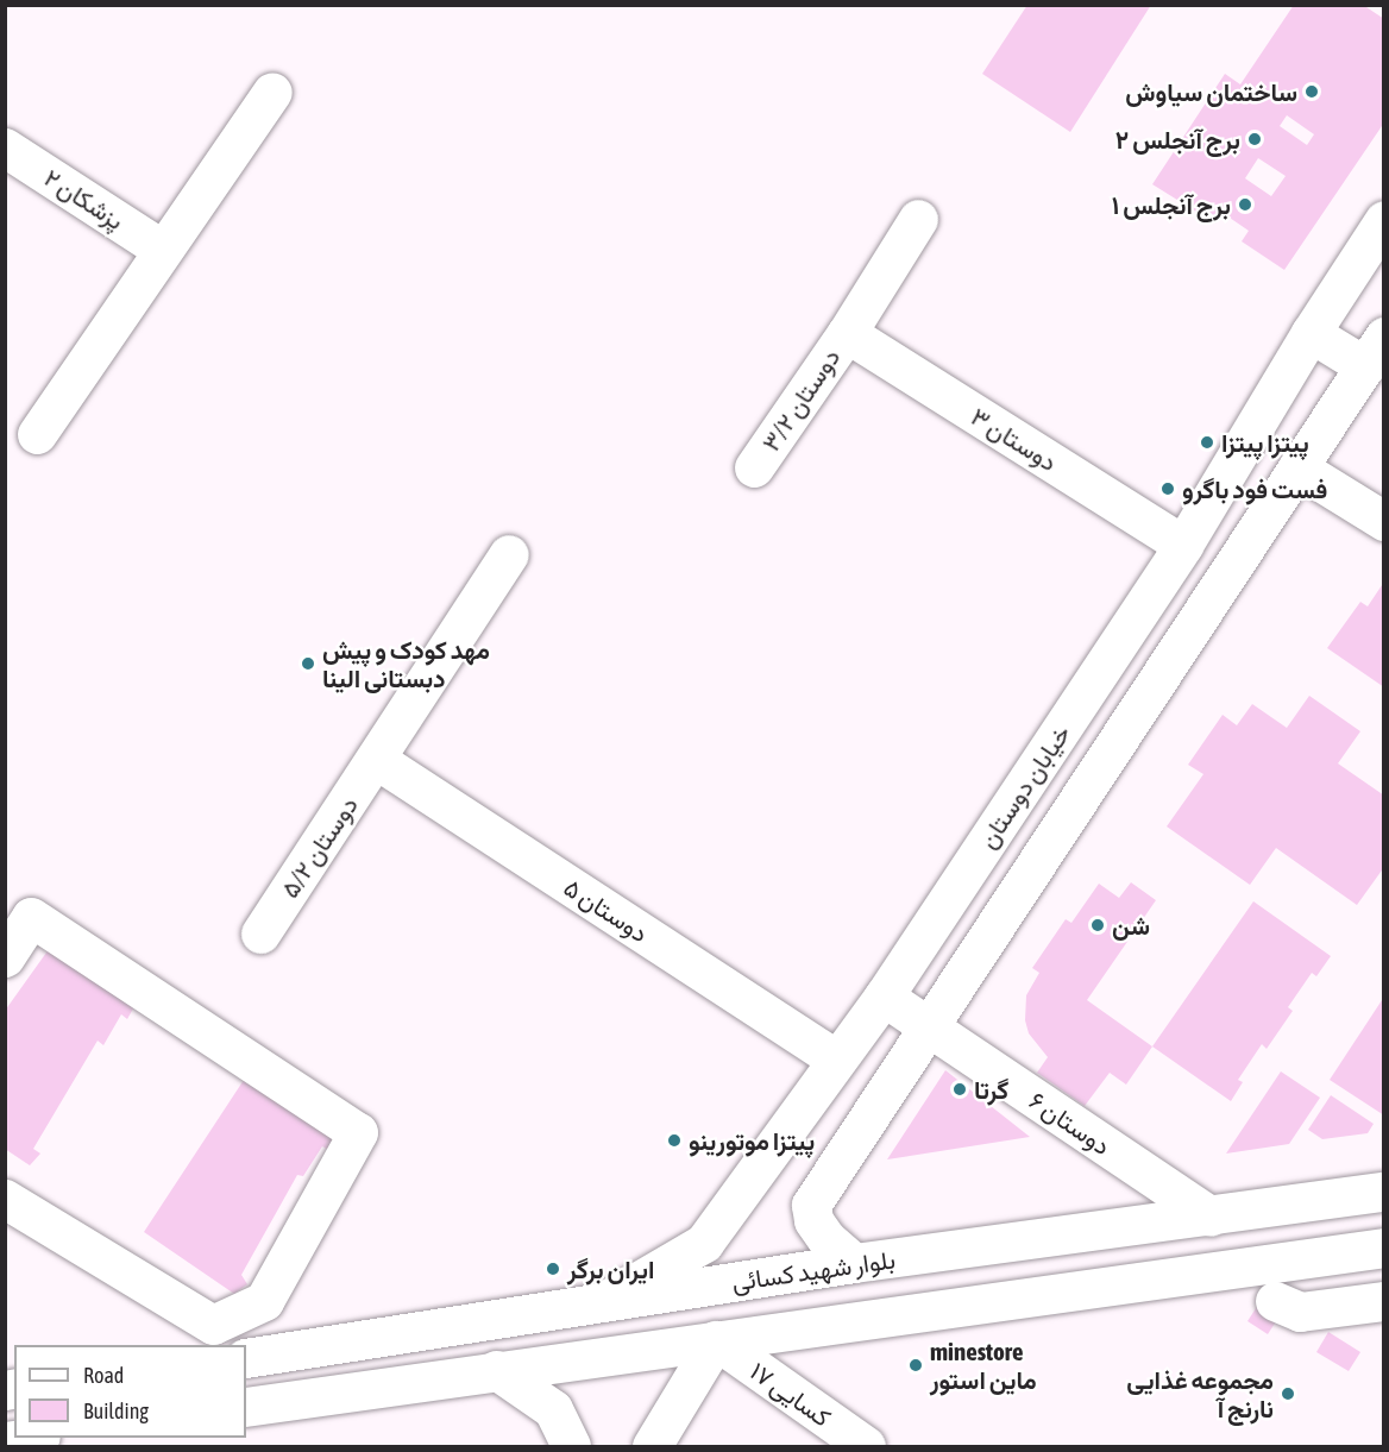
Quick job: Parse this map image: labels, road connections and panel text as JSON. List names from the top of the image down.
{
  "streets": {
    "street": [
      "۲ پزشکان",
      "۳/۲ دوستان",
      "۳ دوستان",
      "خیابان دوستان",
      "۵/۲ دوستان",
      "۵ دوستان",
      "۶ دوستان",
      "بلوار شهید کسائی",
      "۱۷ کسایی"
    ]
  },
  "crossings": [
    ["۳/۲ دوستان", "۳ دوستان"],
    ["۳ دوستان", "خیابان دوستان"],
    ["خیابان دوستان", "۵ دوستان"],
    ["خیابان دوستان", "۶ دوستان"],
    ["خیابان دوستان", "بلوار شهید کسائی"],
    ["۵/۲ دوستان", "۵ دوستان"],
    ["۶ دوستان", "بلوار شهید کسائی"]
  ],
  "places": [
    "ساختمان سیاوش",
    "برج آنجلس ۲",
    "برج آنجلس ۱",
    "پیتزا پیتزا",
    "فست فود باگرو",
    "مهد کودک و پیش دبستانی الینا",
    "شن",
    "گرتا",
    "پیتزا موتورینو",
    "ایران برگر",
    "minestore ماین استور",
    "مجموعه غذایی نارنج آ"
  ],
  "legend": ["Road", "Building"]
}
